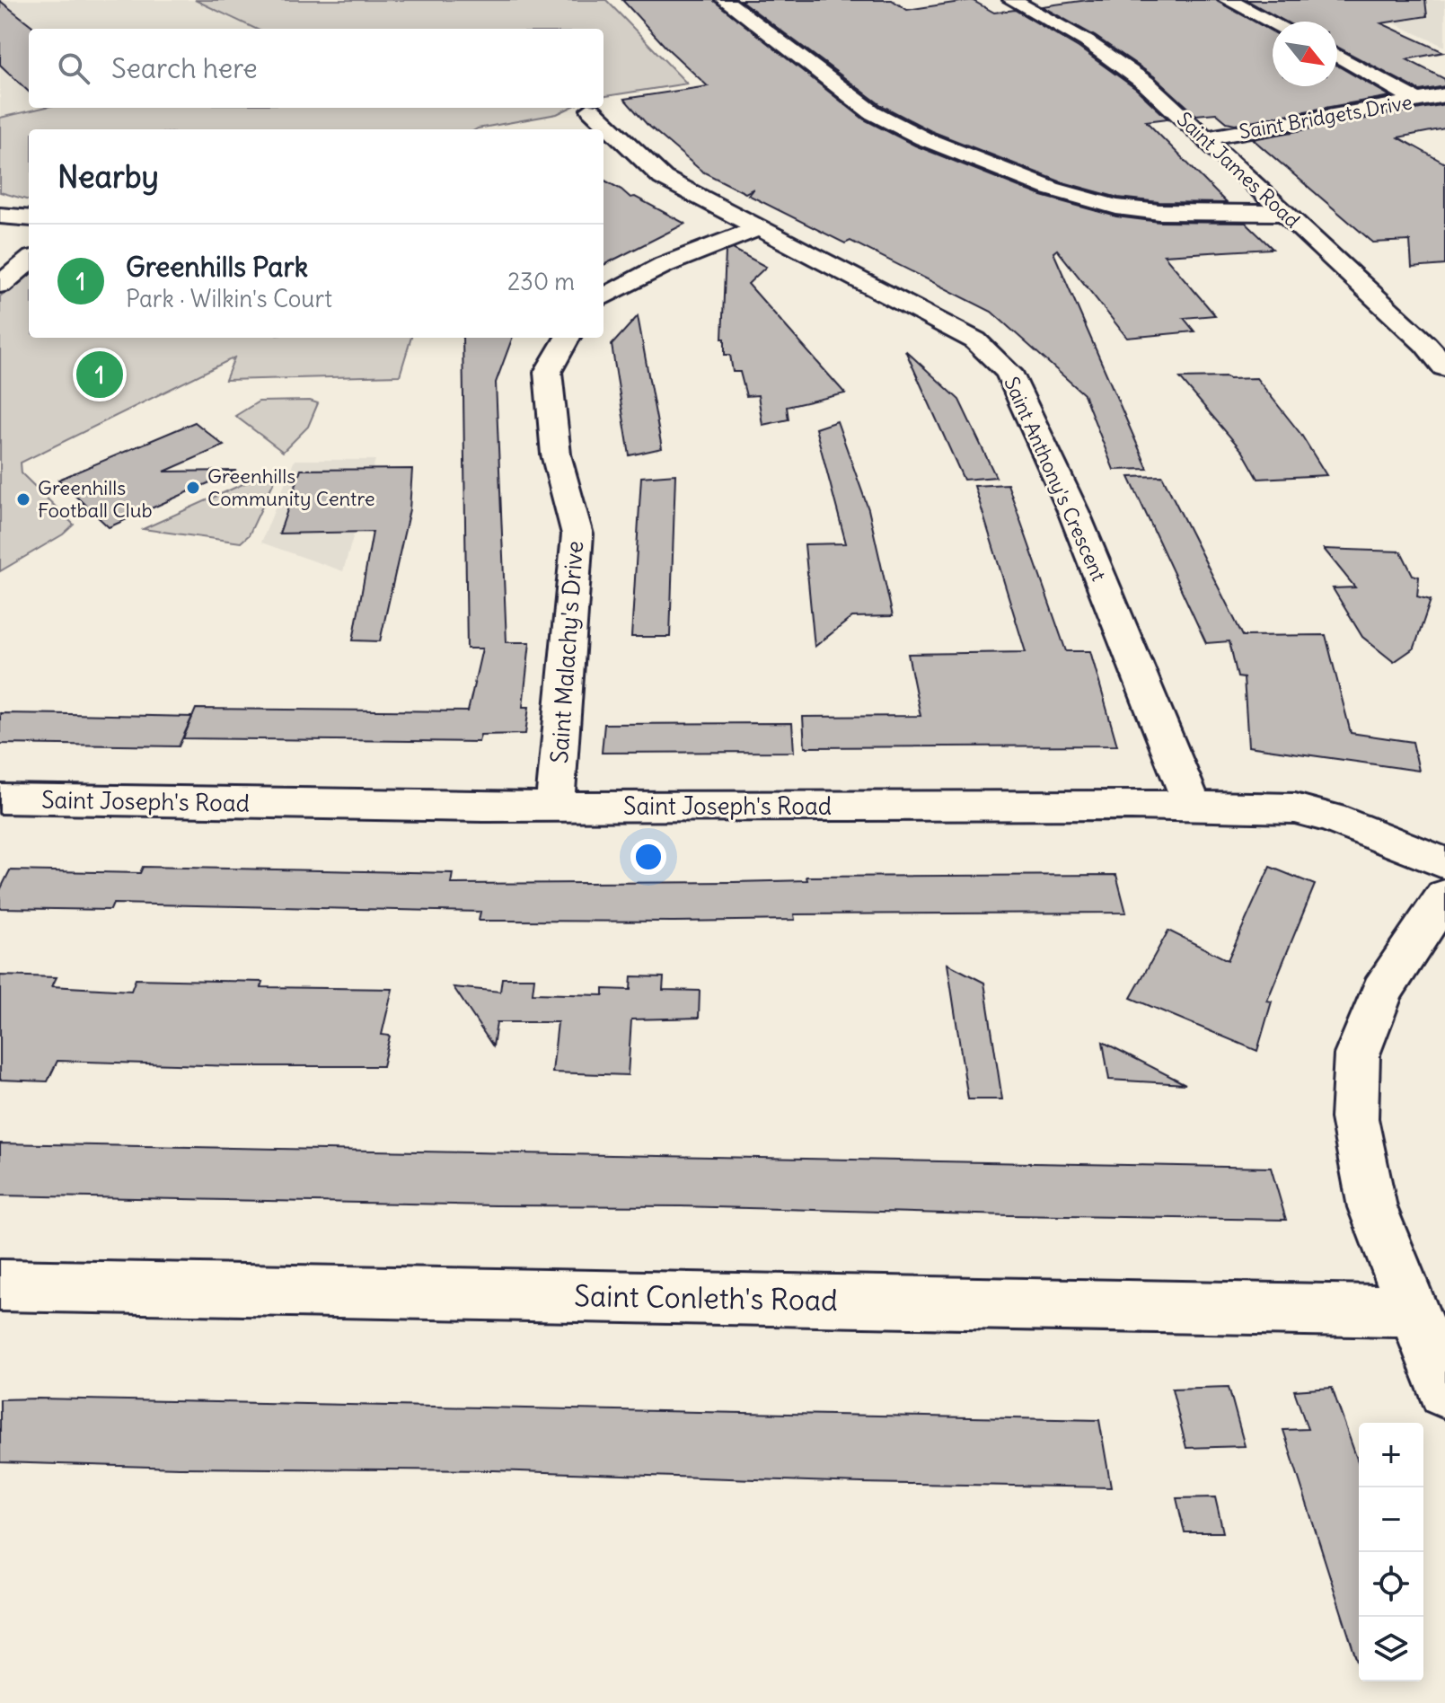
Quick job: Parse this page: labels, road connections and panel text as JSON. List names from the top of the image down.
{
  "streets": {
    "street": [
      "Saint Bridgets Drive",
      "Saint James Road",
      "Saint Anthony's Crescent",
      "Saint Malachy's Drive",
      "Saint Joseph's Road",
      "Saint Conleth's Road"
    ]
  },
  "crossings": [
    ["Saint Bridgets Drive", "Saint James Road"],
    ["Saint Anthony's Crescent", "Saint Joseph's Road"],
    ["Saint Malachy's Drive", "Saint Joseph's Road"]
  ],
  "places": ["Greenhills Community Centre", "Greenhills Football Club"],
  "north": "bottom right",
  "page": {
    "search": "Search here",
    "heading": "Nearby",
    "list": [
      {
        "mark": "1",
        "name": "Greenhills Park",
        "note": "Park · Wilkin's Court",
        "value": "230 m"
      }
    ],
    "pins": "1",
    "map_buttons": ["+", "−"]
  }
}
